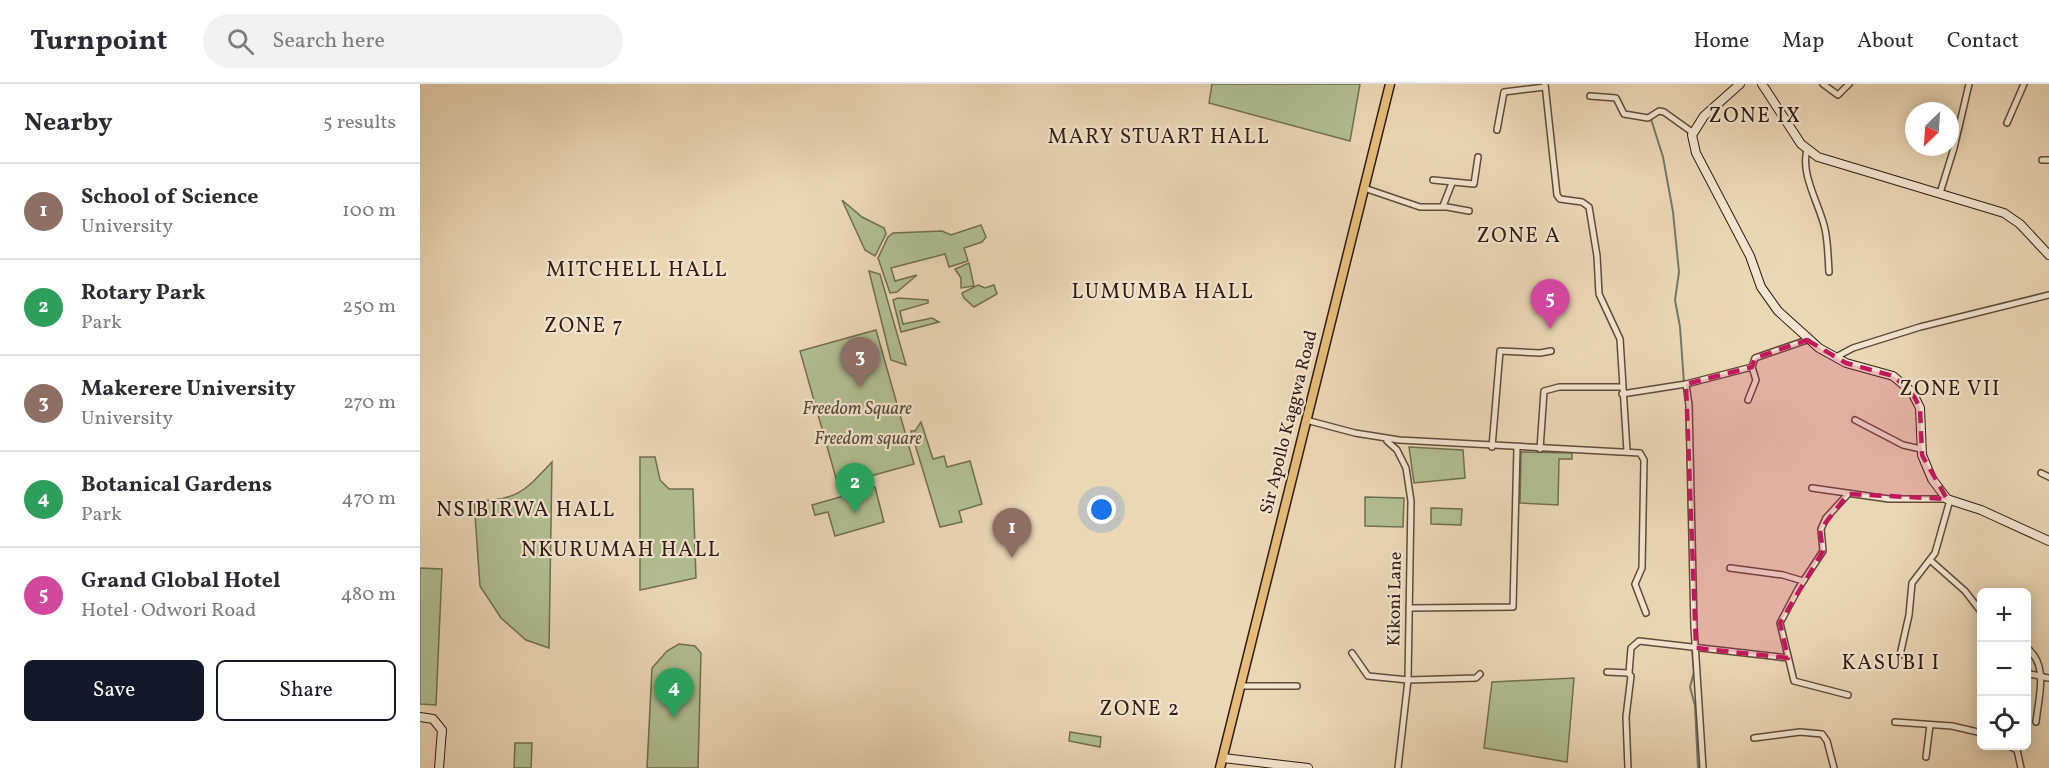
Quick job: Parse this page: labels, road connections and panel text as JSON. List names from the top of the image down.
{
  "streets": {
    "main road": ["Sir Apollo Kaggwa Road"],
    "street": ["Kikoni Lane"]
  },
  "districts": [
    "ZONE IX",
    "MARY STUART HALL",
    "ZONE A",
    "MITCHELL HALL",
    "LUMUMBA HALL",
    "ZONE 7",
    "ZONE VII",
    "NSIBIRWA HALL",
    "NKURUMAH HALL",
    "KASUBI I",
    "ZONE 2"
  ],
  "parks": ["Freedom Square", "Freedom square"],
  "north": "bottom left",
  "page": {
    "header": "Turnpoint",
    "search": "Search here",
    "nav": [
      "Home",
      "Map",
      "About",
      "Contact"
    ],
    "heading": ["Nearby", "5 results"],
    "list": [
      {
        "mark": "1",
        "name": "School of Science",
        "note": "University",
        "value": "100 m"
      },
      {
        "mark": "2",
        "name": "Rotary Park",
        "note": "Park",
        "value": "250 m"
      },
      {
        "mark": "3",
        "name": "Makerere University",
        "note": "University",
        "value": "270 m"
      },
      {
        "mark": "4",
        "name": "Botanical Gardens",
        "note": "Park",
        "value": "470 m"
      },
      {
        "mark": "5",
        "name": "Grand Global Hotel",
        "note": "Hotel · Odwori Road",
        "value": "480 m"
      }
    ],
    "pins": [
      "5",
      "3",
      "2",
      "1",
      "4"
    ],
    "map_buttons": ["+", "−"],
    "buttons": ["Save", "Share"]
  }
}
